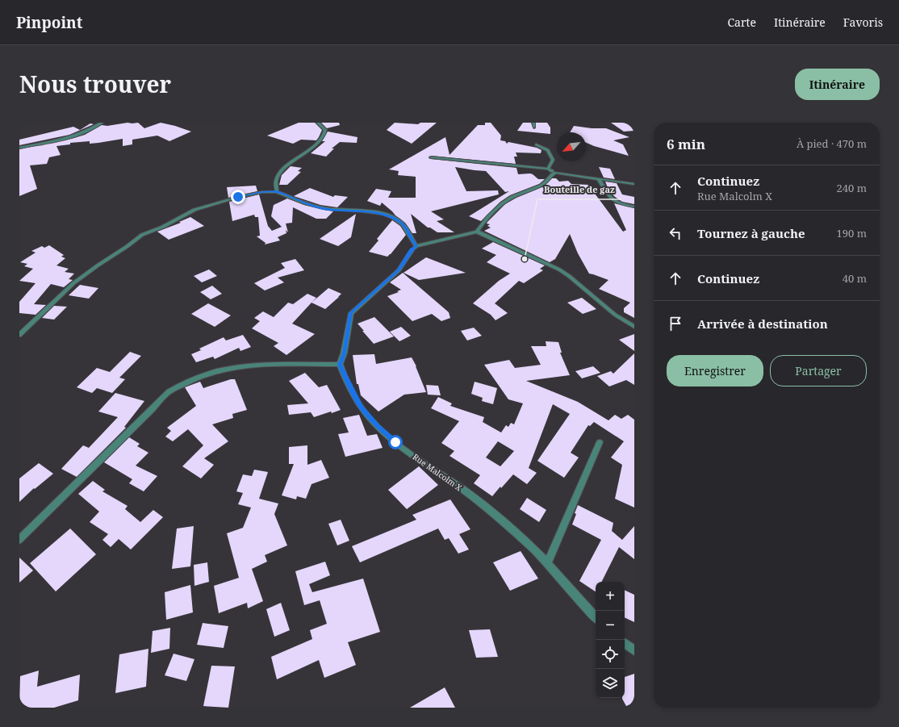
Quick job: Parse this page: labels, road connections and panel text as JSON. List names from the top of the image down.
{
  "streets": {
    "street": ["Rue Malcolm X"]
  },
  "places": ["Bouteille de gaz"],
  "north": "bottom left",
  "page": {
    "header": "Pinpoint",
    "nav": ["Carte", "Itinéraire", "Favoris"],
    "title": "Nous trouver",
    "buttons": [
      "Itinéraire",
      ["Enregistrer", "Partager"]
    ],
    "heading": ["6 min", "À pied · 470 m"],
    "list": [
      ["Continuez", "Rue Malcolm X", "240 m"],
      ["Tournez à gauche", "190 m"],
      ["Continuez", "40 m"],
      "Arrivée à destination"
    ],
    "map_buttons": ["+", "−"]
  }
}
